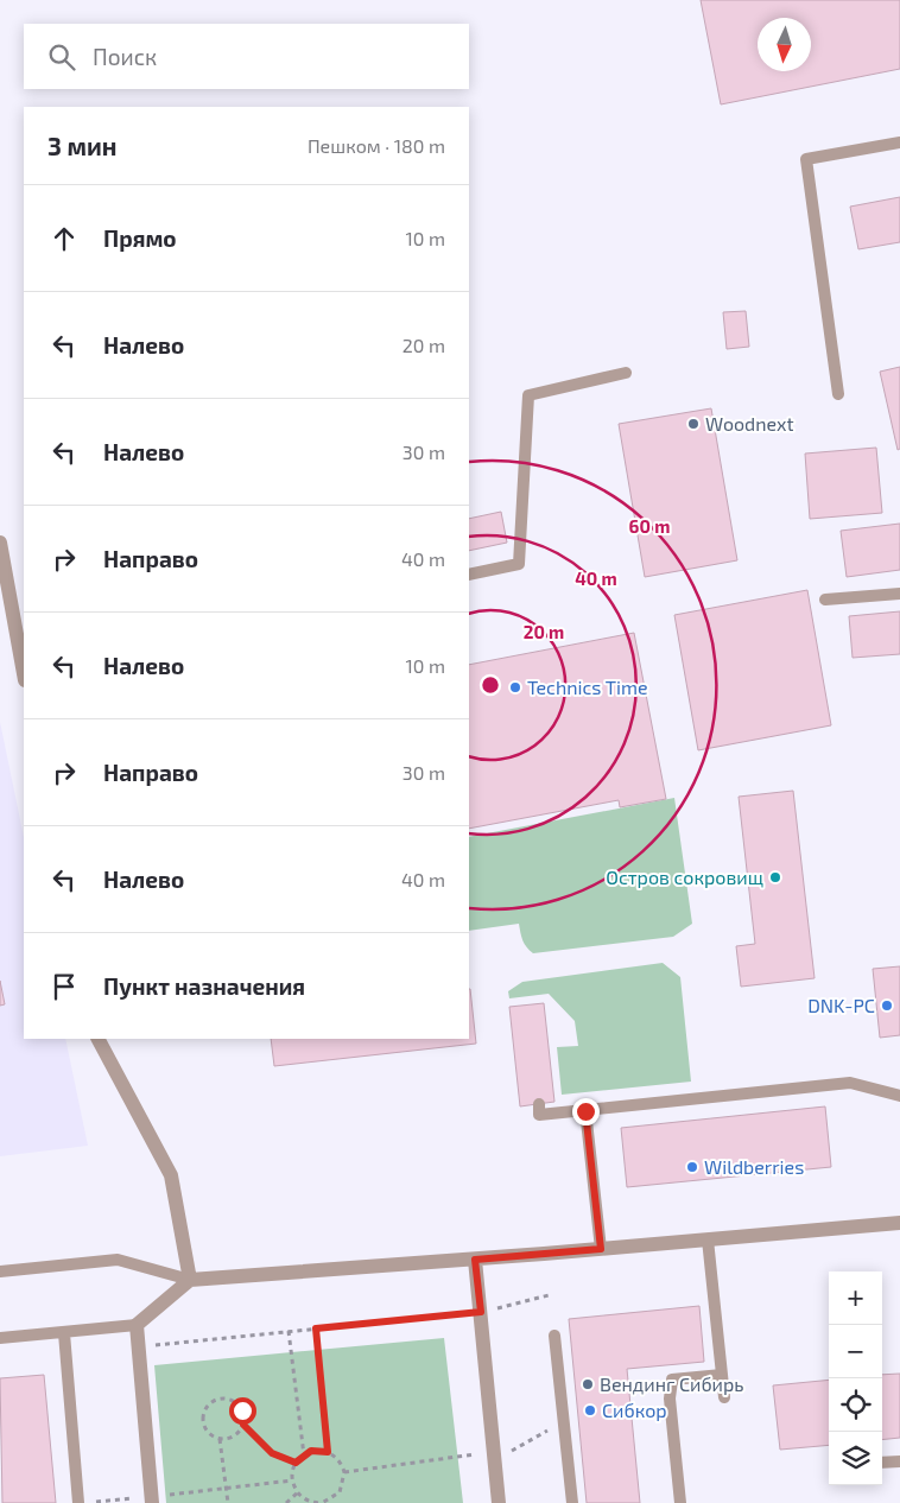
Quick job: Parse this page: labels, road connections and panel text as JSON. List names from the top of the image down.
{
  "places": [
    "Woodnext",
    "Technics Time",
    "Остров сокровищ",
    "DNK-PC",
    "Wildberries",
    "Вендинг Сибирь",
    "Сибкор"
  ],
  "north": "bottom",
  "page": {
    "search": "Поиск",
    "heading": ["3 мин", "Пешком · 180 m"],
    "list": [
      ["Прямо", "10 m"],
      ["Налево", "20 m"],
      ["Налево", "30 m"],
      ["Направо", "40 m"],
      ["Налево", "10 m"],
      ["Направо", "30 m"],
      ["Налево", "40 m"],
      "Пункт назначения"
    ],
    "map_buttons": ["+", "−"]
  },
  "rings": ["60 m", "40 m", "20 m"]
}
